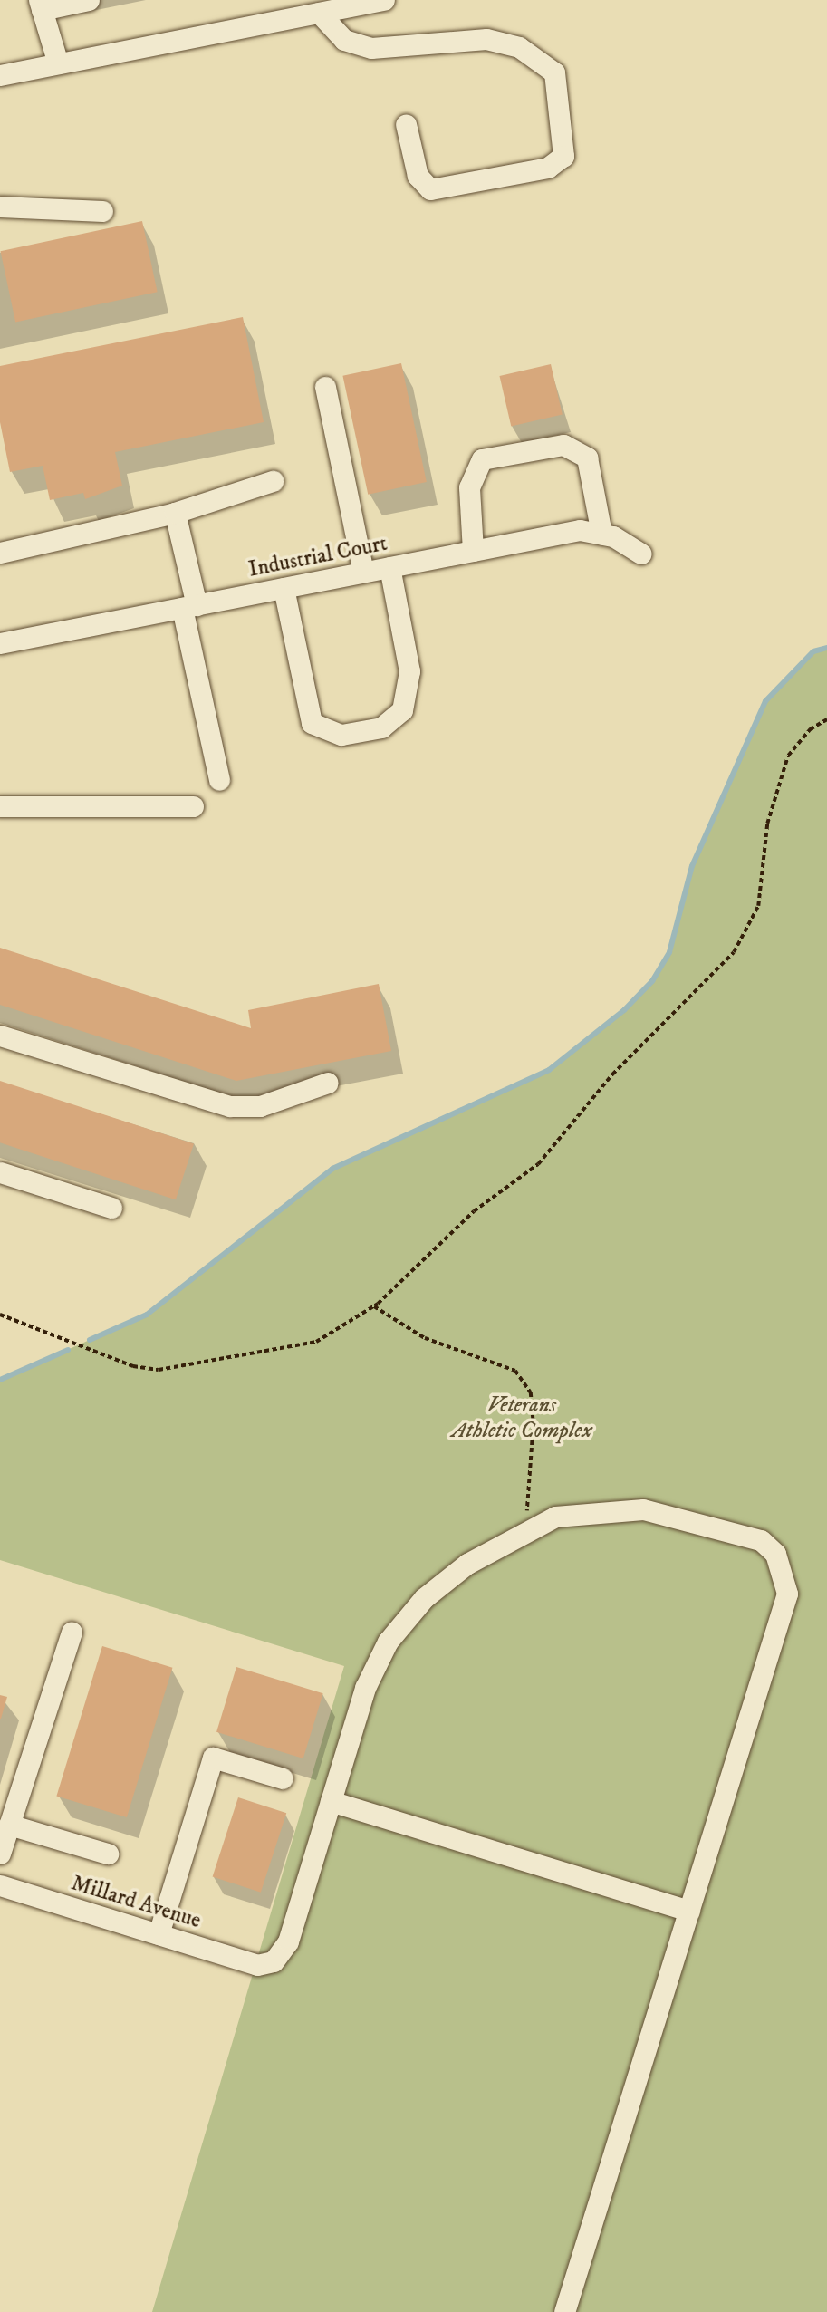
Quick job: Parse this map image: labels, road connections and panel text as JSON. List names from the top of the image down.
{
  "streets": {
    "street": ["Industrial Court", "Millard Avenue"]
  },
  "parks": ["Veterans Athletic Complex"]
}
